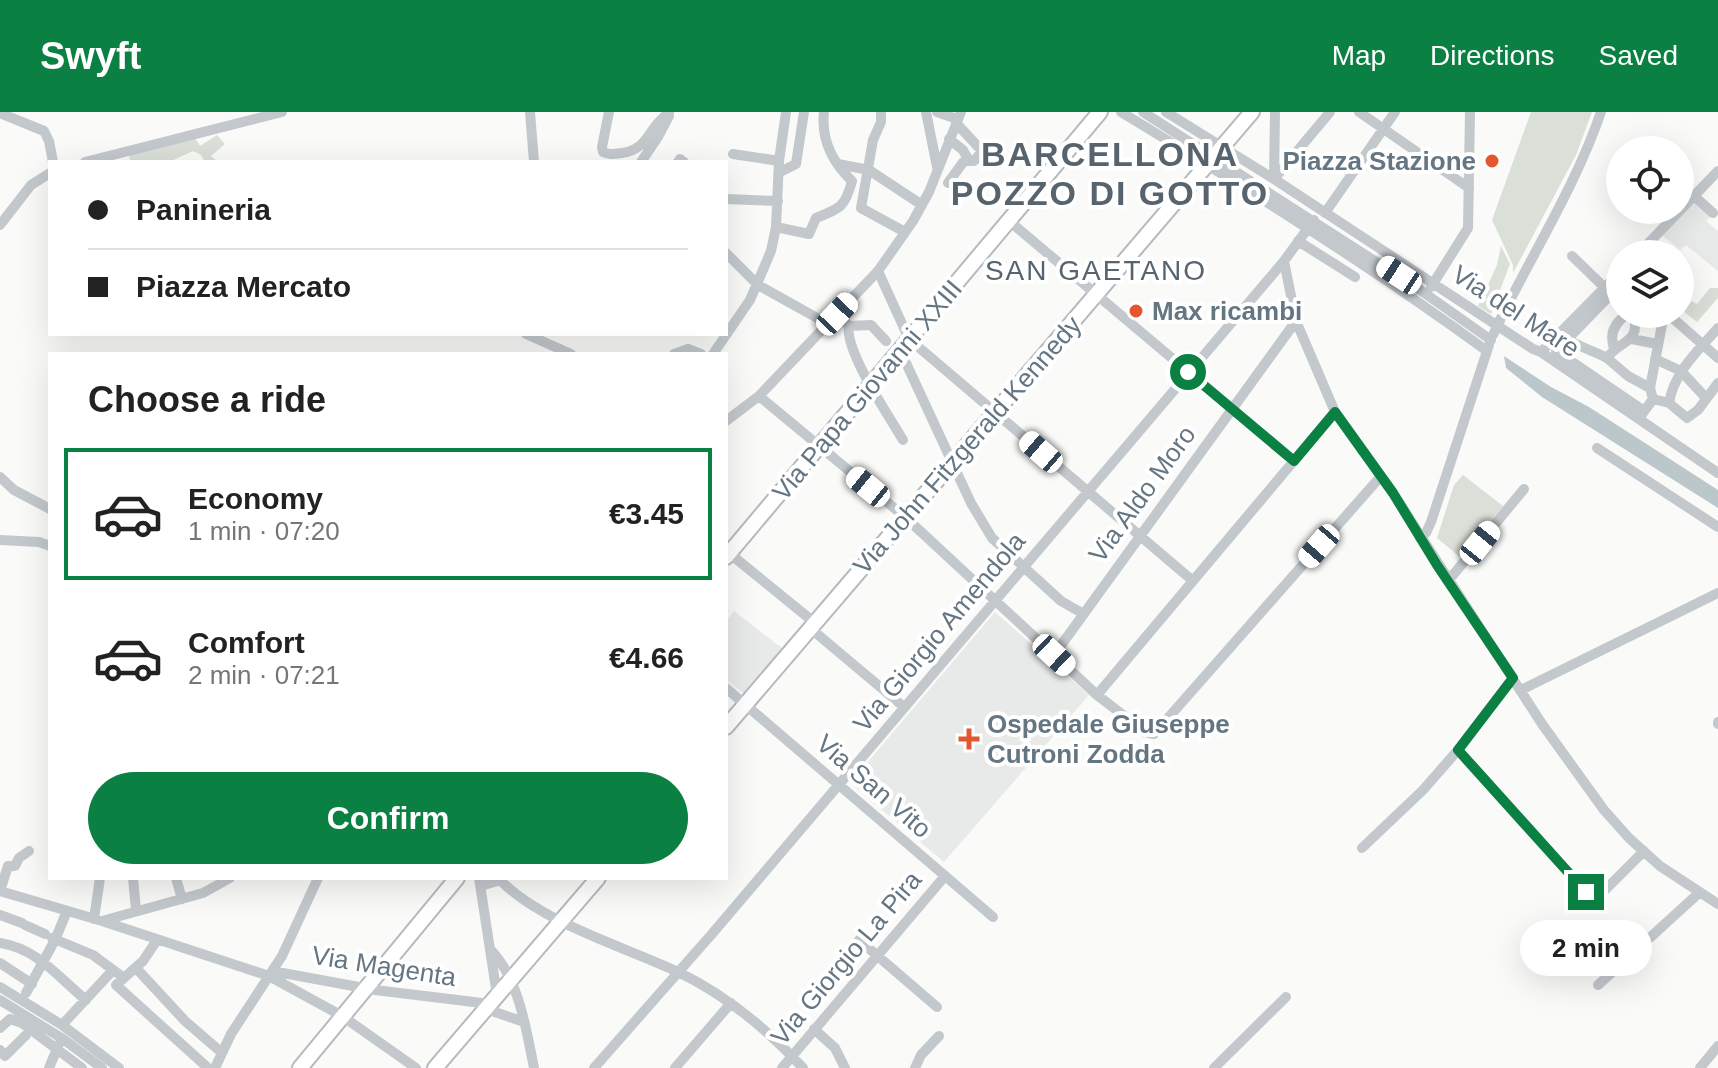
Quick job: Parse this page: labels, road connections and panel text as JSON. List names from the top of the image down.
{
  "streets": {
    "main road": ["Via Papa Giovanni XXIII", "Via John Fitzgerald Kennedy"],
    "street": [
      "Via del Mare",
      "Via Aldo Moro",
      "Via Giorgio Amendola",
      "Via San Vito",
      "Via Giorgio La Pira",
      "Via Magenta"
    ]
  },
  "crossings": [
    ["Via del Mare", "Via John Fitzgerald Kennedy"],
    ["Via John Fitzgerald Kennedy", "Via San Vito"],
    ["Via Giorgio Amendola", "Via San Vito"],
    ["Via San Vito", "Via Giorgio La Pira"]
  ],
  "districts": ["BARCELLONA POZZO DI GOTTO", "SAN GAETANO"],
  "places": {
    "other": ["Piazza Stazione", "Max ricambi"],
    "health": ["Ospedale Giuseppe Cutroni Zodda"]
  },
  "page": {
    "header": "Swyft",
    "nav": ["Map", "Directions", "Saved"],
    "banner": ["Panineria", "Piazza Mercato"],
    "heading": "Choose a ride",
    "list": [
      {
        "name": "Economy",
        "note": "1 min · 07:20",
        "value": "€3.45"
      },
      {
        "name": "Comfort",
        "note": "2 min · 07:21",
        "value": "€4.66"
      }
    ],
    "buttons": "Confirm",
    "bubble": "2 min"
  }
}
